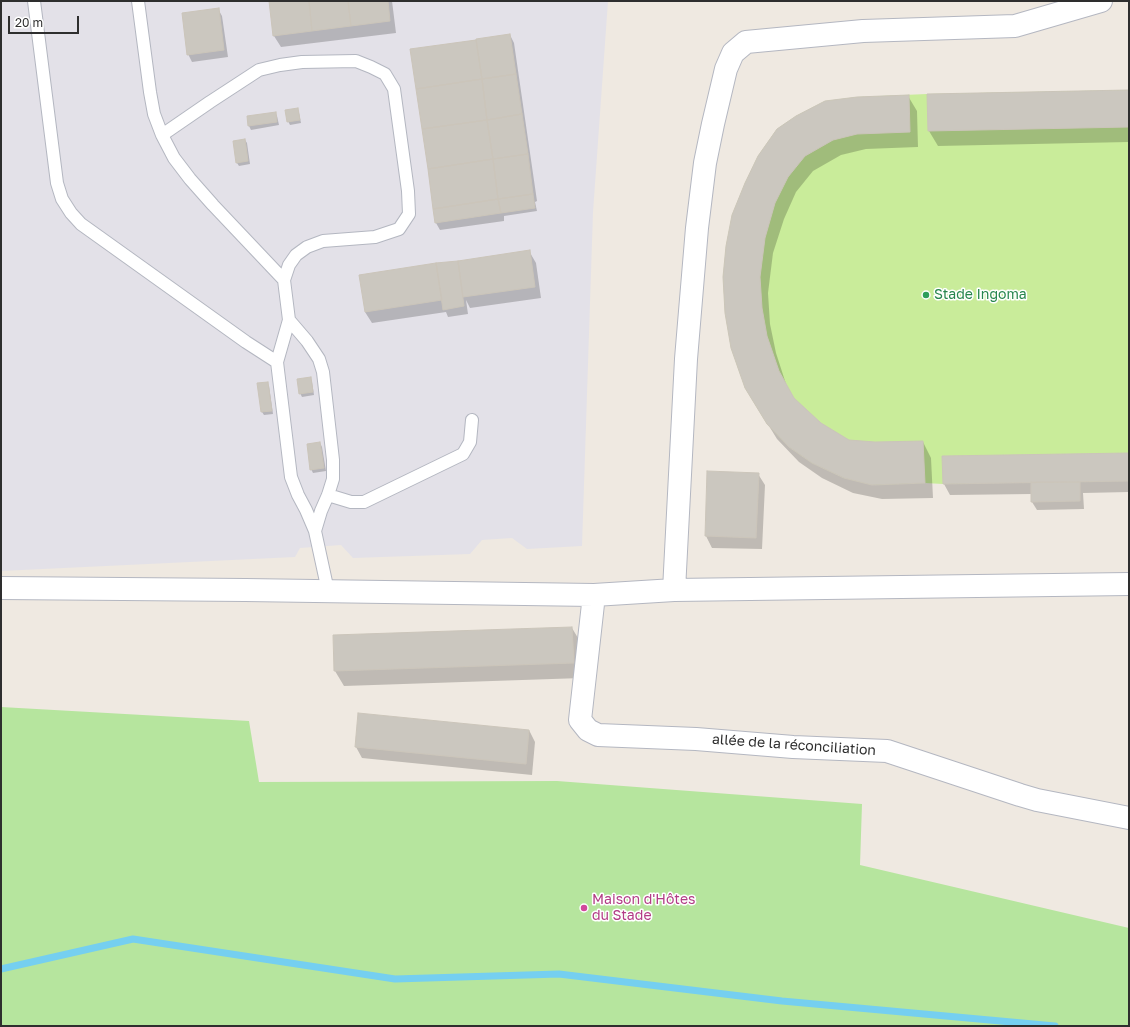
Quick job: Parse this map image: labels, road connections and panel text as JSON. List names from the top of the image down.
{
  "streets": {
    "street": ["allée de la réconciliation"]
  },
  "places": ["Stade Ingoma", "Maison d'Hôtes du Stade"],
  "scale_bar": "20 m"
}
